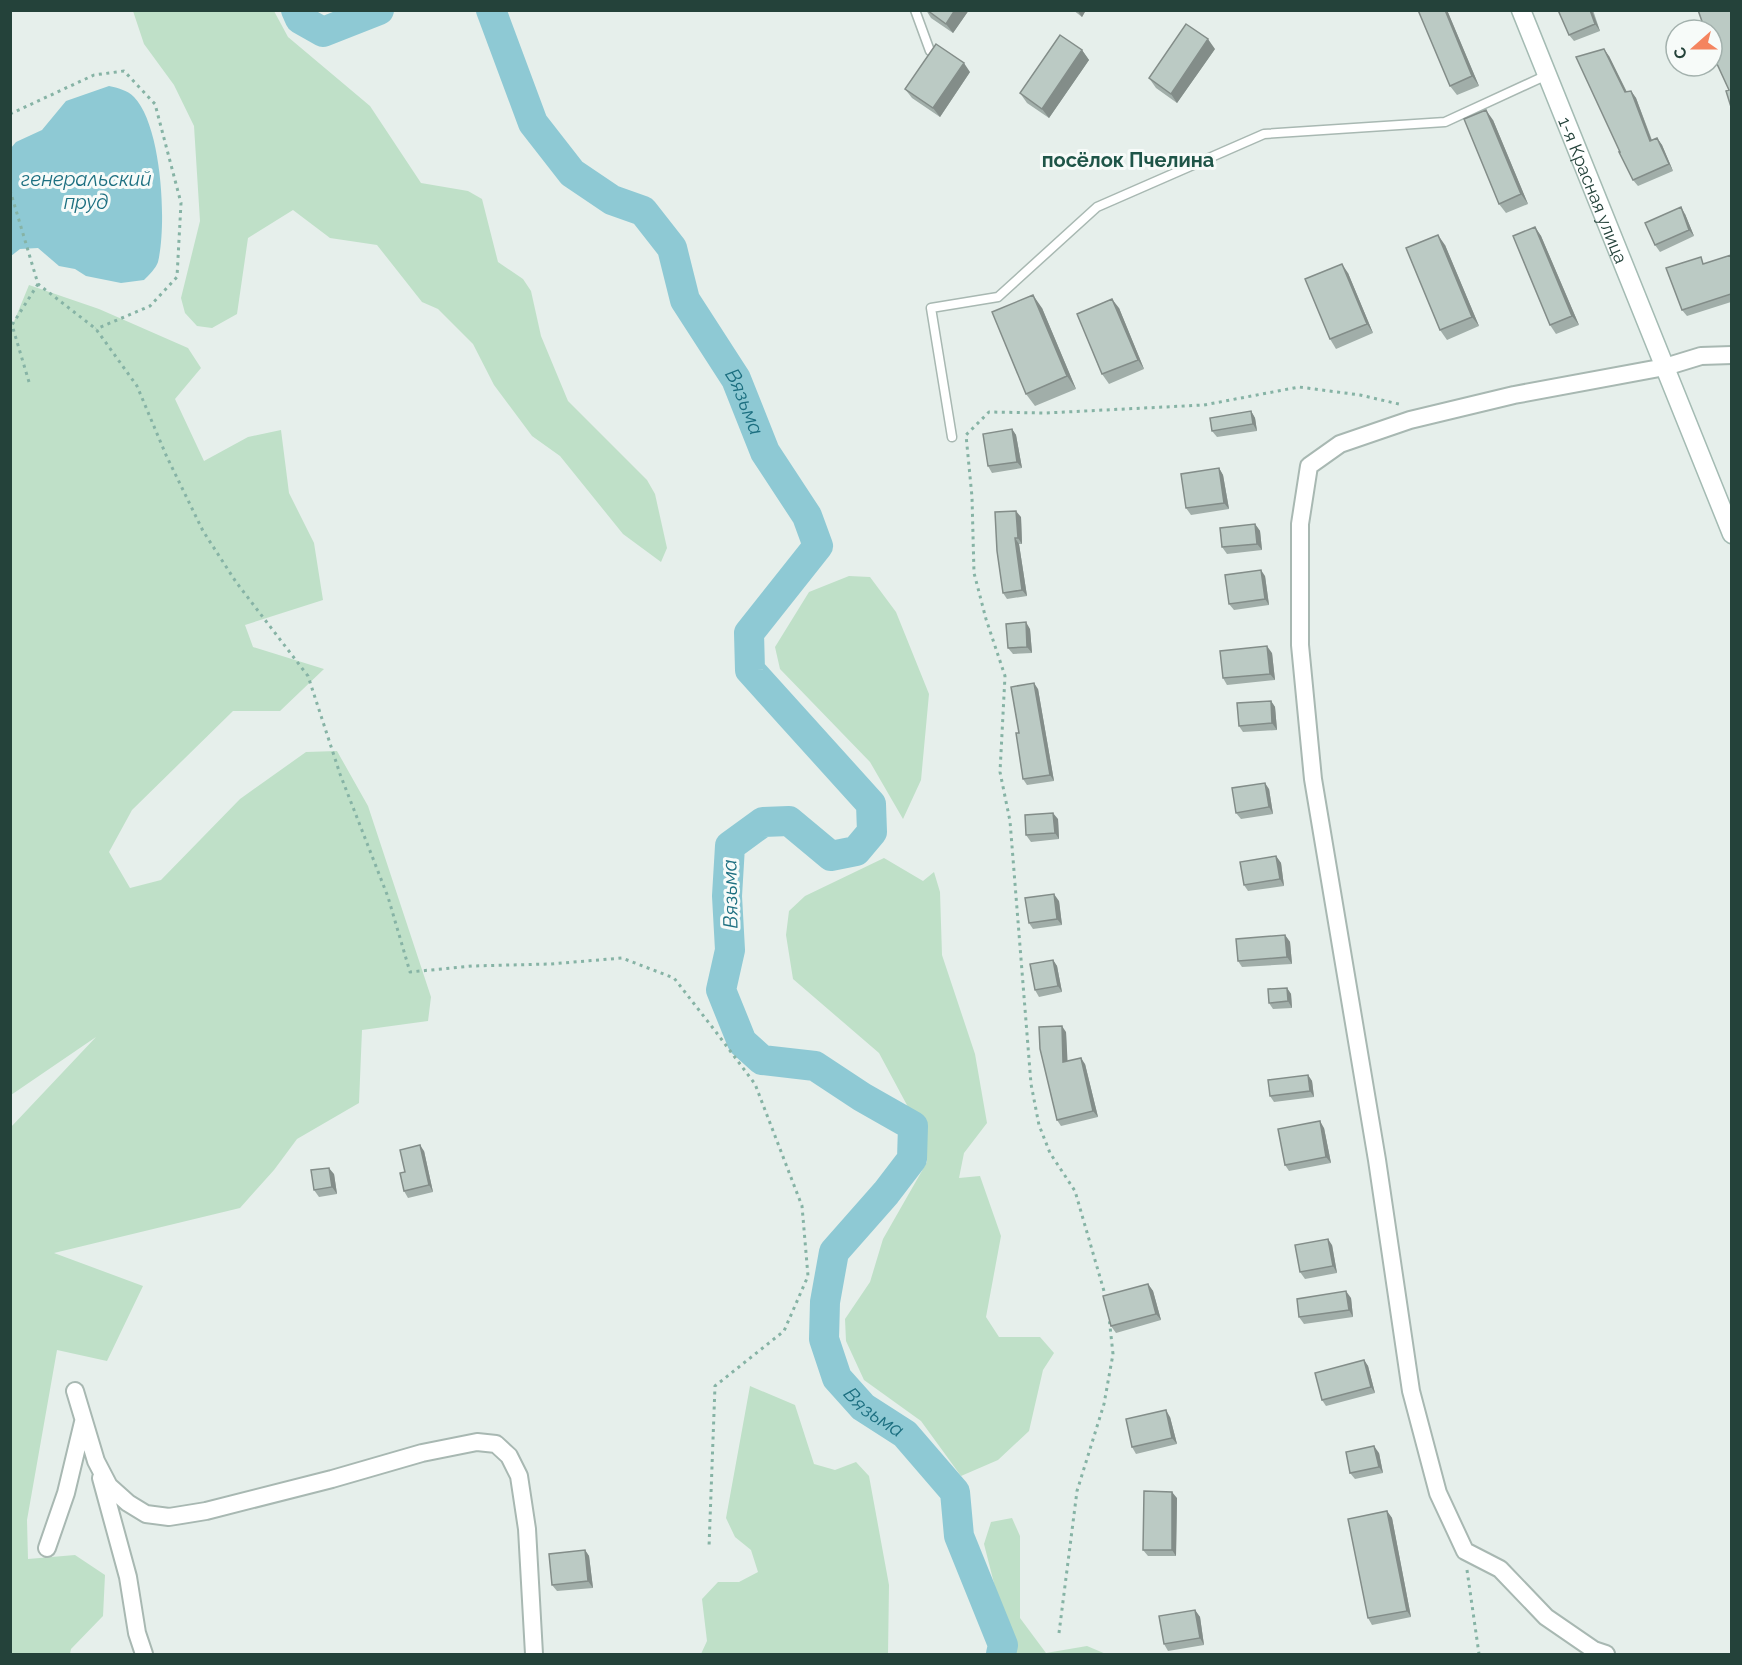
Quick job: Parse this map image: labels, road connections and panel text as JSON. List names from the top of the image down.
{
  "streets": {
    "main road": ["1-я Красная улица"]
  },
  "districts": ["посёлок Пчелина"],
  "water": ["генеральский пруд", "Вязьма"],
  "north": "left"
}
